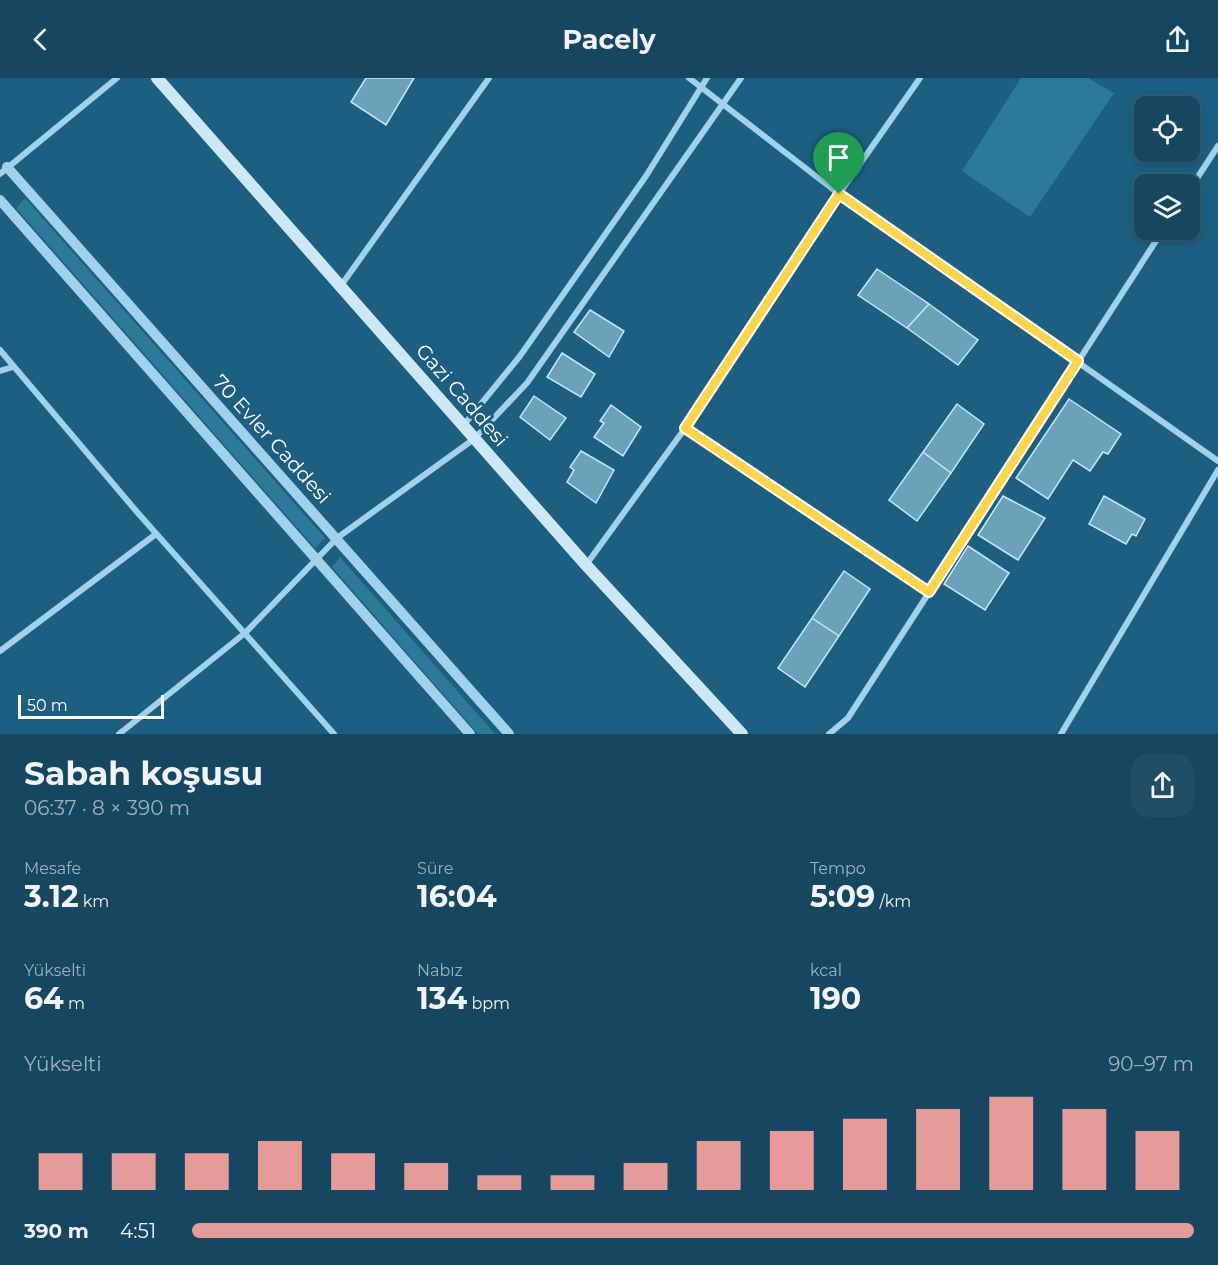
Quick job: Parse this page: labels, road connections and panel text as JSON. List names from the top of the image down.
{
  "streets": {
    "main road": ["Gazi Caddesi"],
    "street": ["70 Evler Caddesi"]
  },
  "scale_bar": "50 m",
  "page": {
    "header": "Pacely",
    "scale": "50 m",
    "heading": ["Sabah koşusu", "06:37 · 8 × 390 m"],
    "stats": [
      ["Mesafe", "3.12 km"],
      ["Süre", "16:04"],
      ["Tempo", "5:09 /km"],
      ["Yükselti", "64 m"],
      ["Nabız", "134 bpm"],
      ["kcal", "190"]
    ],
    "chart": ["Yükselti", "90–97 m"],
    "list": [
      {
        "name": "390 m",
        "note": "4:51"
      }
    ]
  }
}
